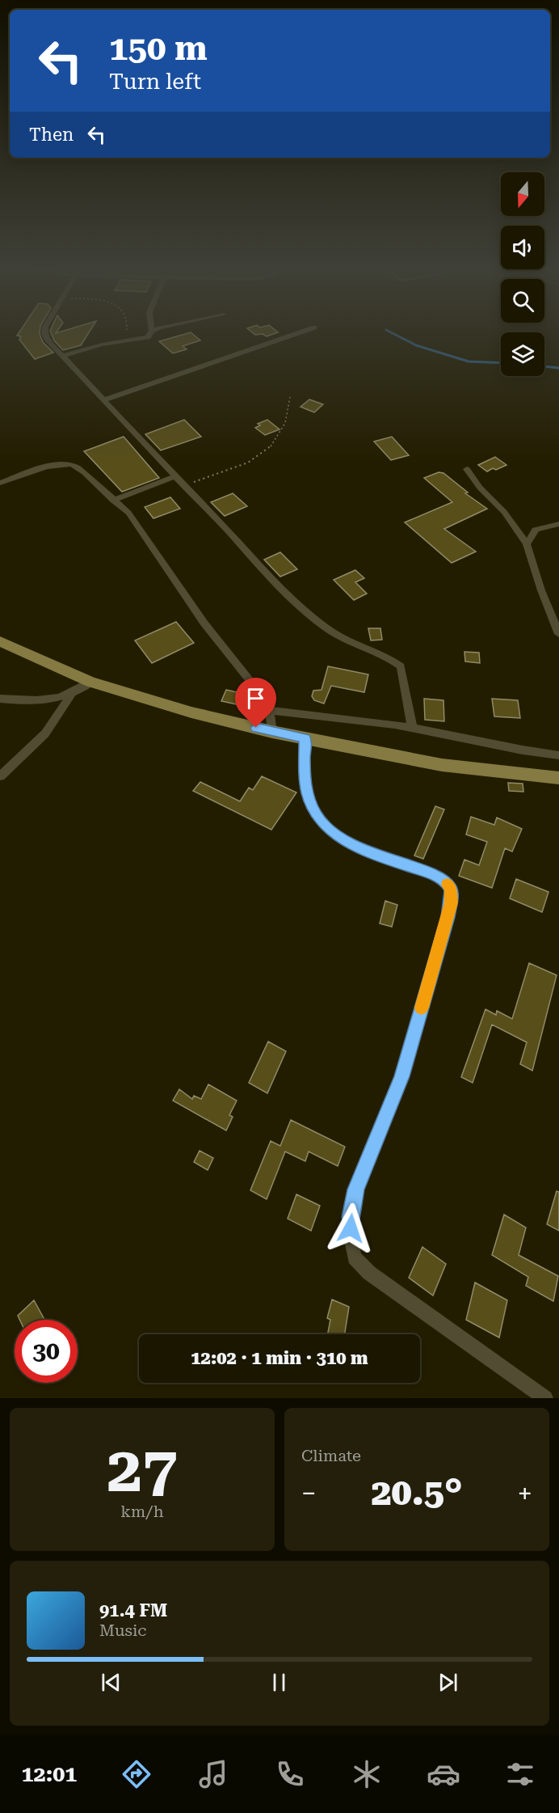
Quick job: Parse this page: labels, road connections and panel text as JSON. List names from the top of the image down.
{
  "north": "bottom",
  "page": {
    "turn": ["150 m", "Turn left"],
    "then": "Then",
    "limit": "30",
    "trip": "12:02 · 1 min · 310 m",
    "tile": [
      ["27", "km/h"],
      "Climate"
    ],
    "heat": ["−", "20.5°", "+"],
    "song": ["91.4 FM", "Music"],
    "tabs": "12:01"
  }
}
